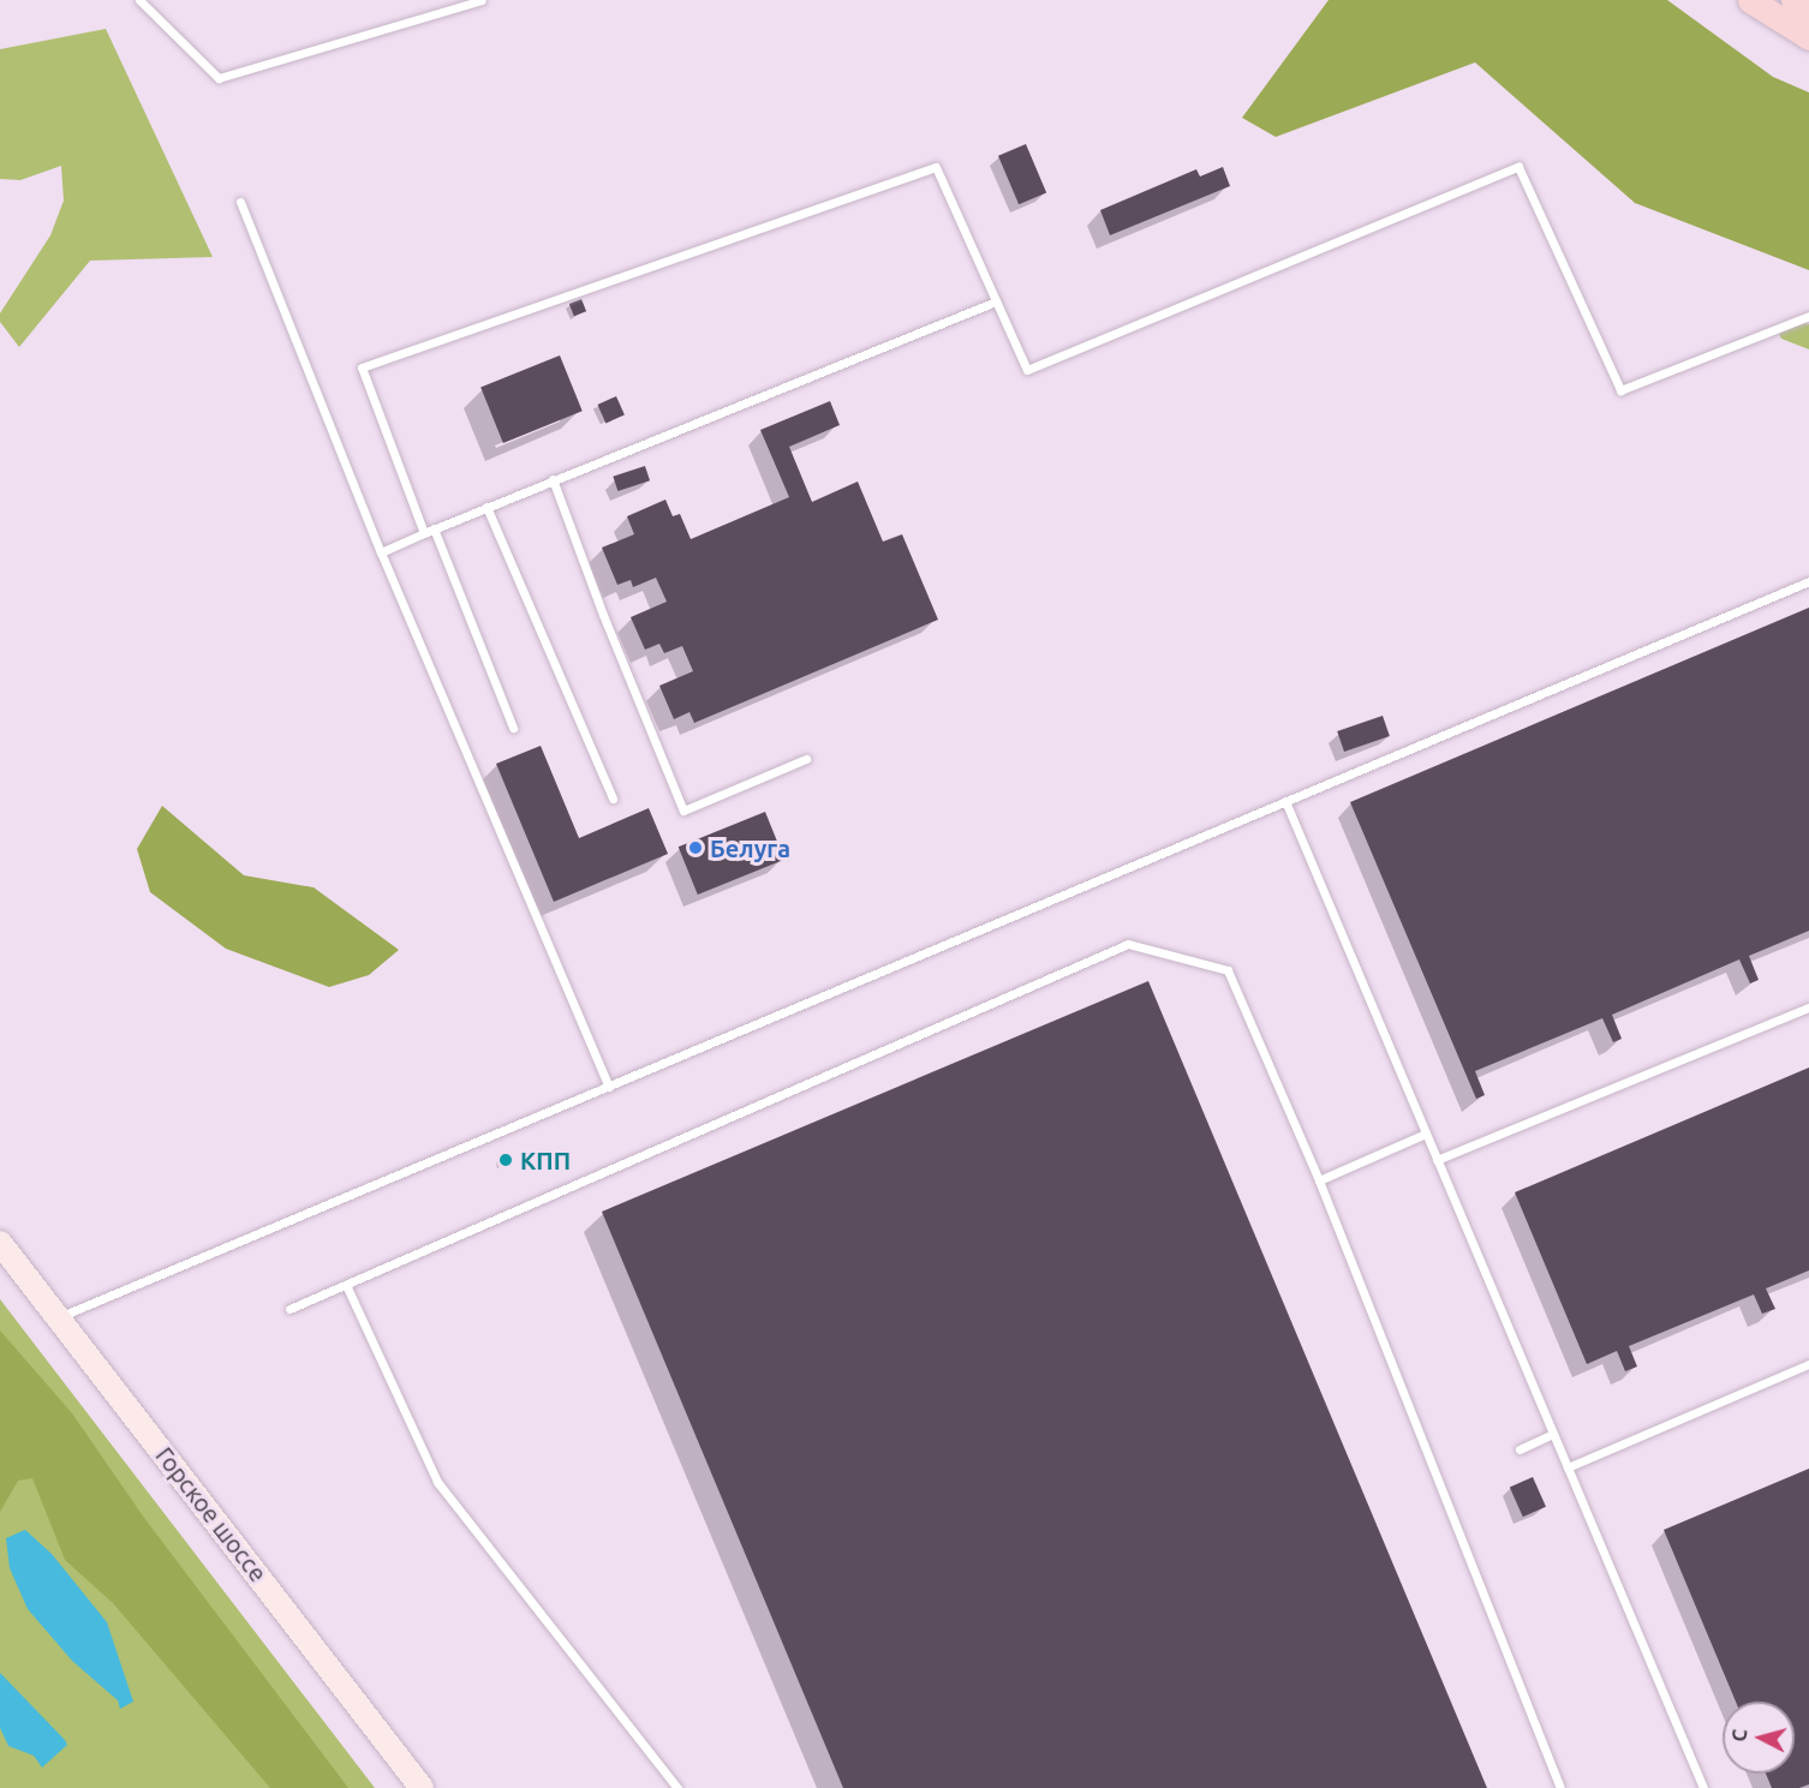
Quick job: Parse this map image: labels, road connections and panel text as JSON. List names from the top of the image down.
{
  "streets": {
    "main road": ["Горское шоссе"]
  },
  "places": ["Белуга", "КПП"],
  "north": "left"
}
